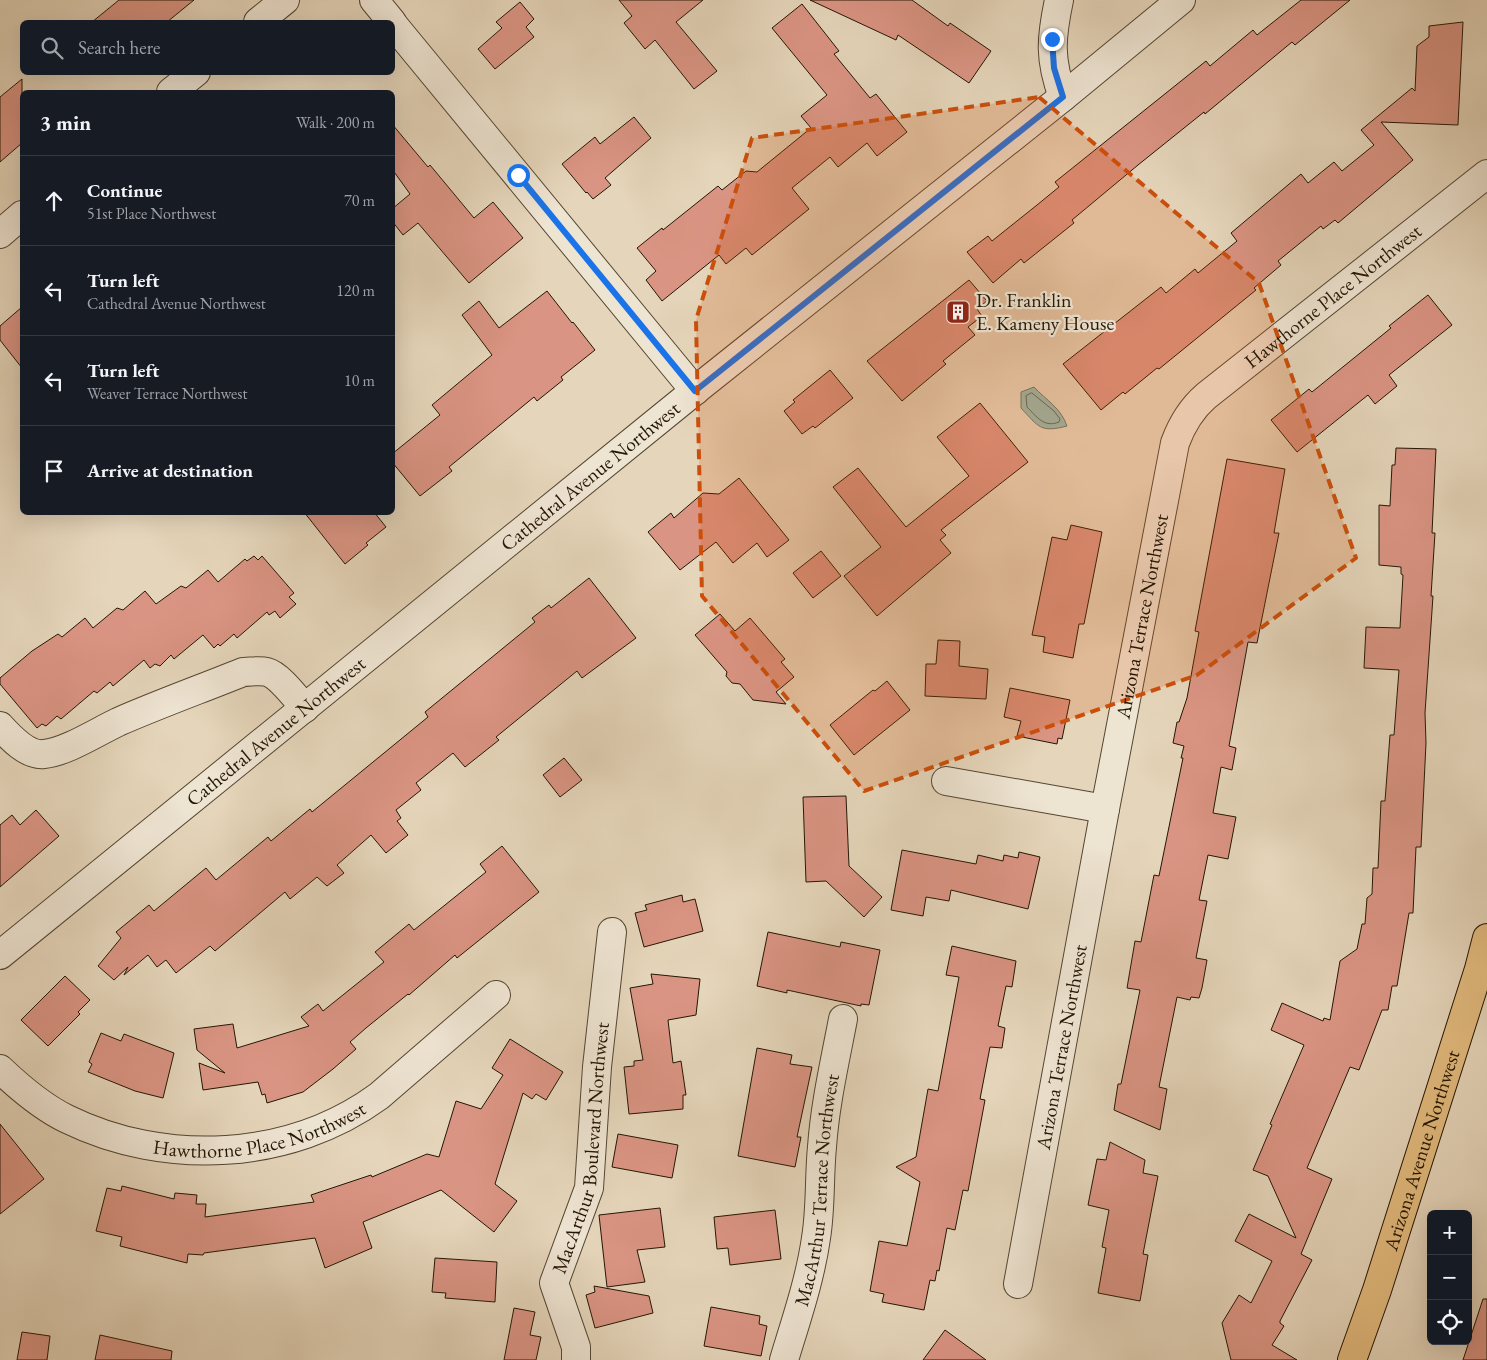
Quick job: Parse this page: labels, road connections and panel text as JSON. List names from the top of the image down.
{
  "streets": {
    "main road": ["Arizona Avenue Northwest"],
    "street": [
      "Hawthorne Place Northwest",
      "Cathedral Avenue Northwest",
      "Arizona Terrace Northwest",
      "MacArthur Boulevard Northwest",
      "MacArthur Terrace Northwest"
    ]
  },
  "crossings": [
    ["Hawthorne Place Northwest", "Arizona Terrace Northwest"]
  ],
  "places": {
    "building": ["Dr. Franklin E. Kameny House"]
  },
  "page": {
    "search": "Search here",
    "heading": ["3 min", "Walk · 200 m"],
    "list": [
      ["Continue", "51st Place Northwest", "70 m"],
      ["Turn left", "Cathedral Avenue Northwest", "120 m"],
      ["Turn left", "Weaver Terrace Northwest", "10 m"],
      "Arrive at destination"
    ],
    "map_buttons": ["+", "−"]
  }
}
